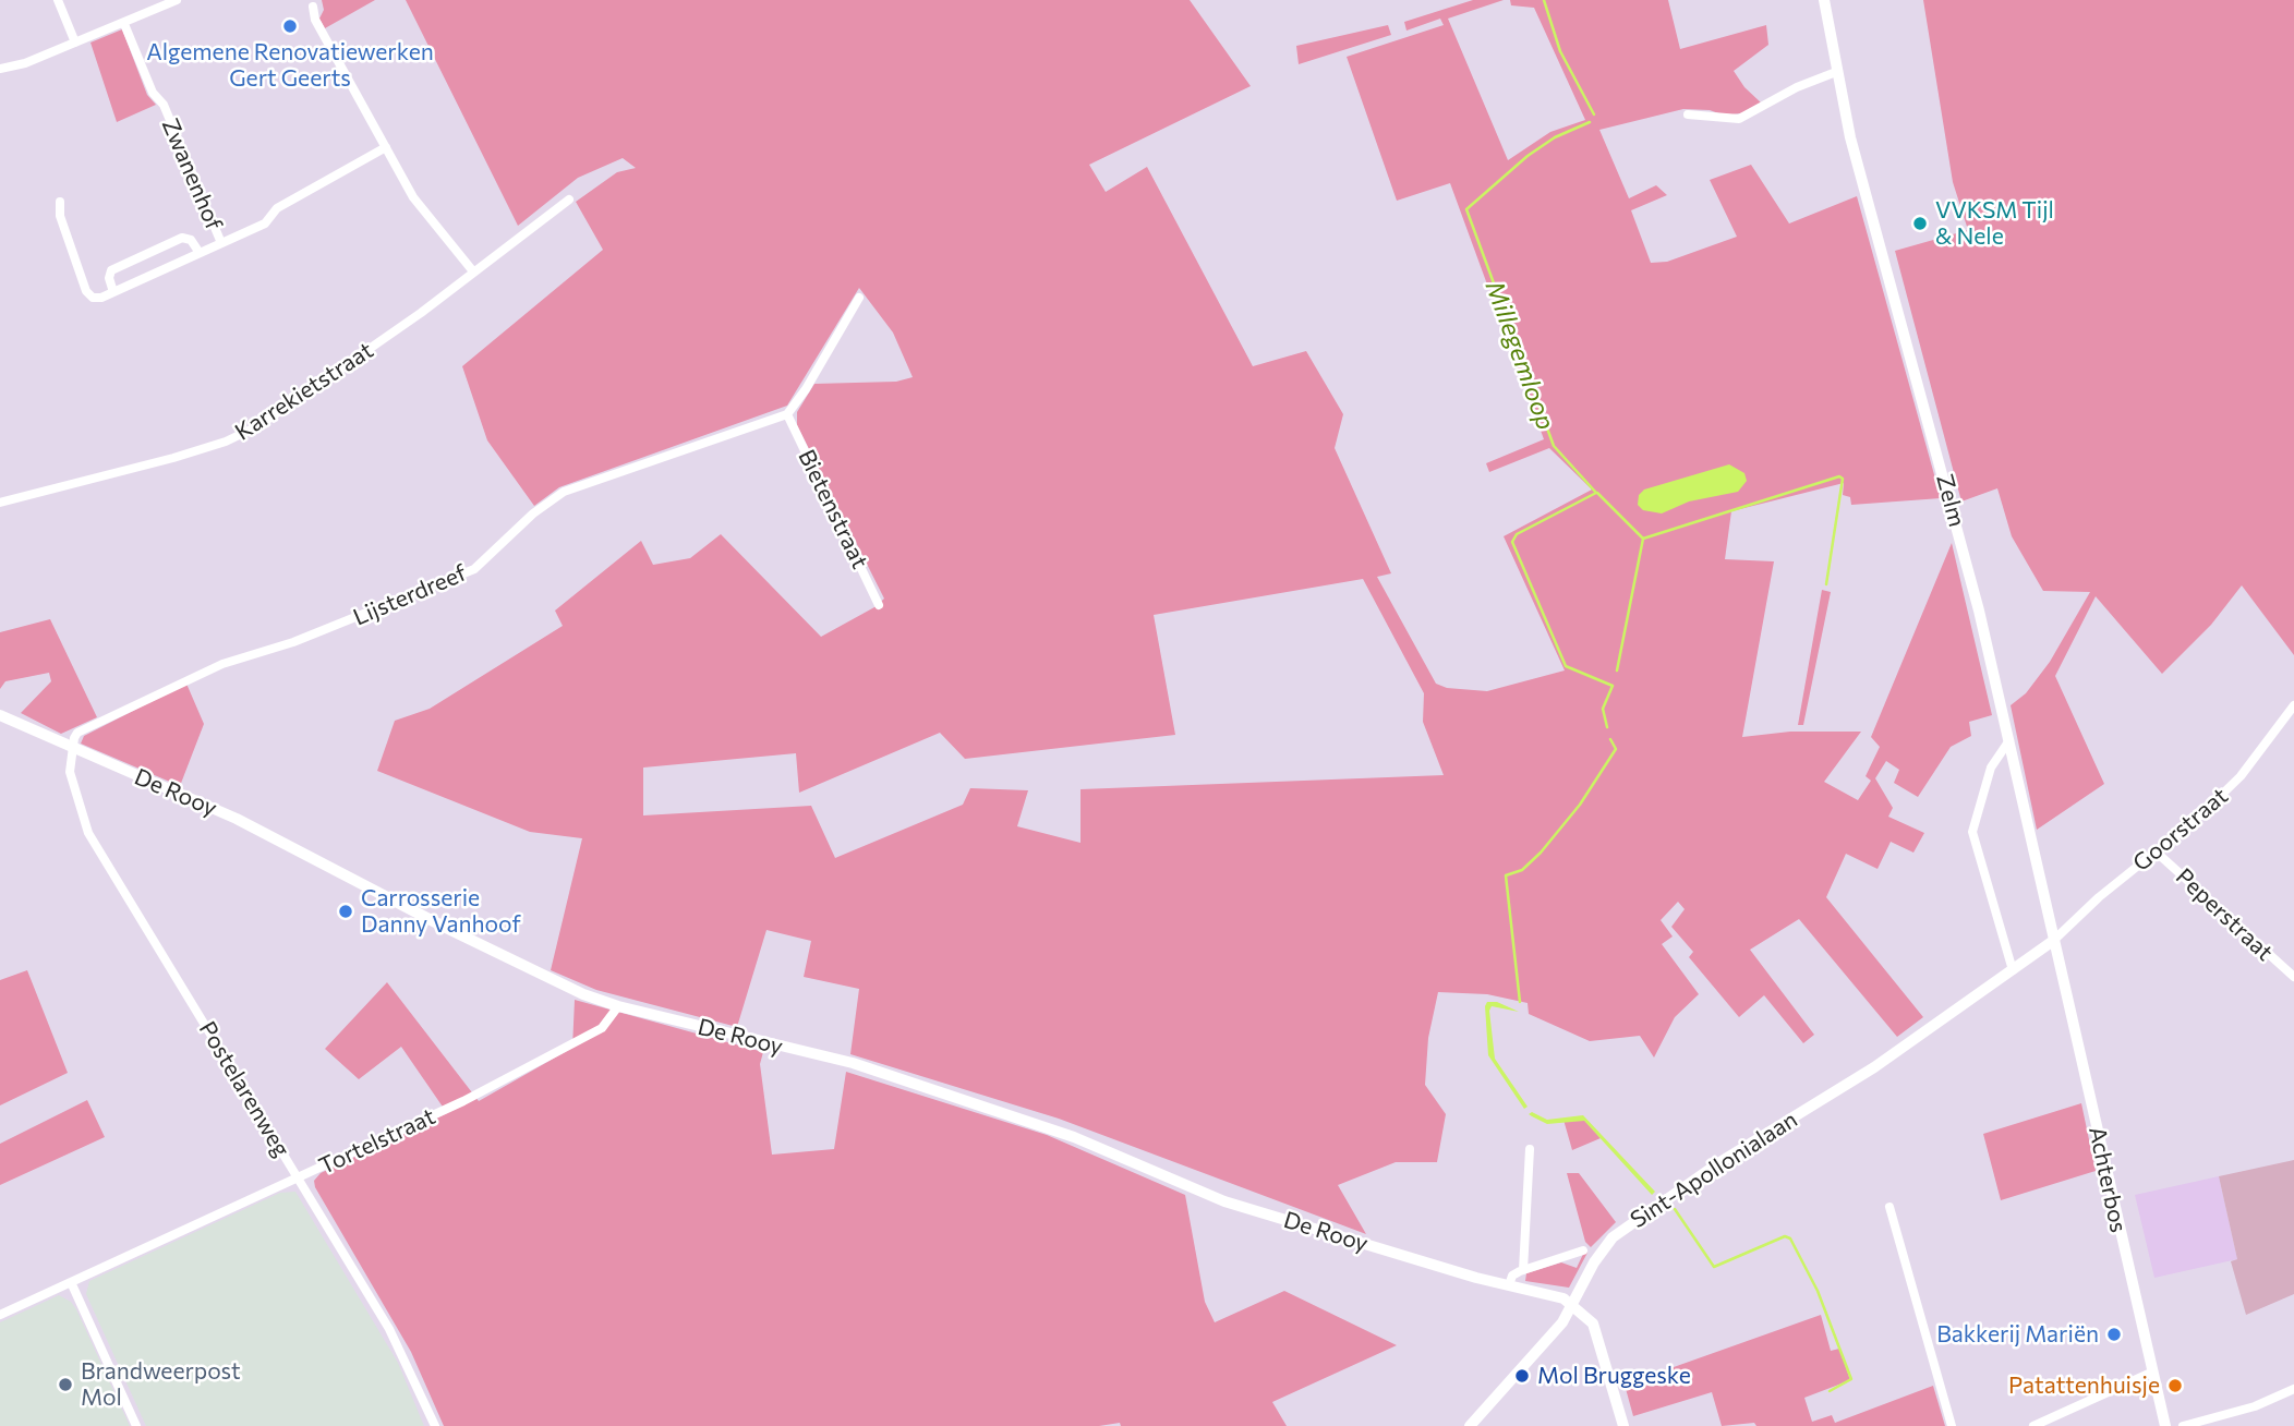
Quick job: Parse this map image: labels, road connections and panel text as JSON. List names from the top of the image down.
{
  "streets": {
    "street": [
      "Zwanenhof",
      "Karrekietstraat",
      "Zelm",
      "Bietenstraat",
      "Lijsterdreef",
      "De Rooy",
      "Goorstraat",
      "Peperstraat",
      "Postelarenweg",
      "Tortelstraat",
      "Sint-Apollonialaan",
      "Achterbos"
    ]
  },
  "crossings": [
    ["Zelm", "Goorstraat"],
    ["Zelm", "Sint-Apollonialaan"],
    ["Zelm", "Achterbos"],
    ["Bietenstraat", "Lijsterdreef"],
    ["Lijsterdreef", "De Rooy"],
    ["Lijsterdreef", "Postelarenweg"],
    ["De Rooy", "Postelarenweg"],
    ["De Rooy", "Tortelstraat"],
    ["De Rooy", "Sint-Apollonialaan"],
    ["Goorstraat", "Peperstraat"],
    ["Goorstraat", "Sint-Apollonialaan"],
    ["Goorstraat", "Achterbos"],
    ["Postelarenweg", "Tortelstraat"],
    ["Sint-Apollonialaan", "Achterbos"]
  ],
  "water": ["Millegemloop"],
  "places": [
    "Algemene Renovatiewerken Gert Geerts",
    "VVKSM Tijl & Nele",
    "Carrosserie Danny Vanhoof",
    "Bakkerij Mariën",
    "Mol Bruggeske",
    "Brandweerpost Mol",
    "Patattenhuisje"
  ]
}
